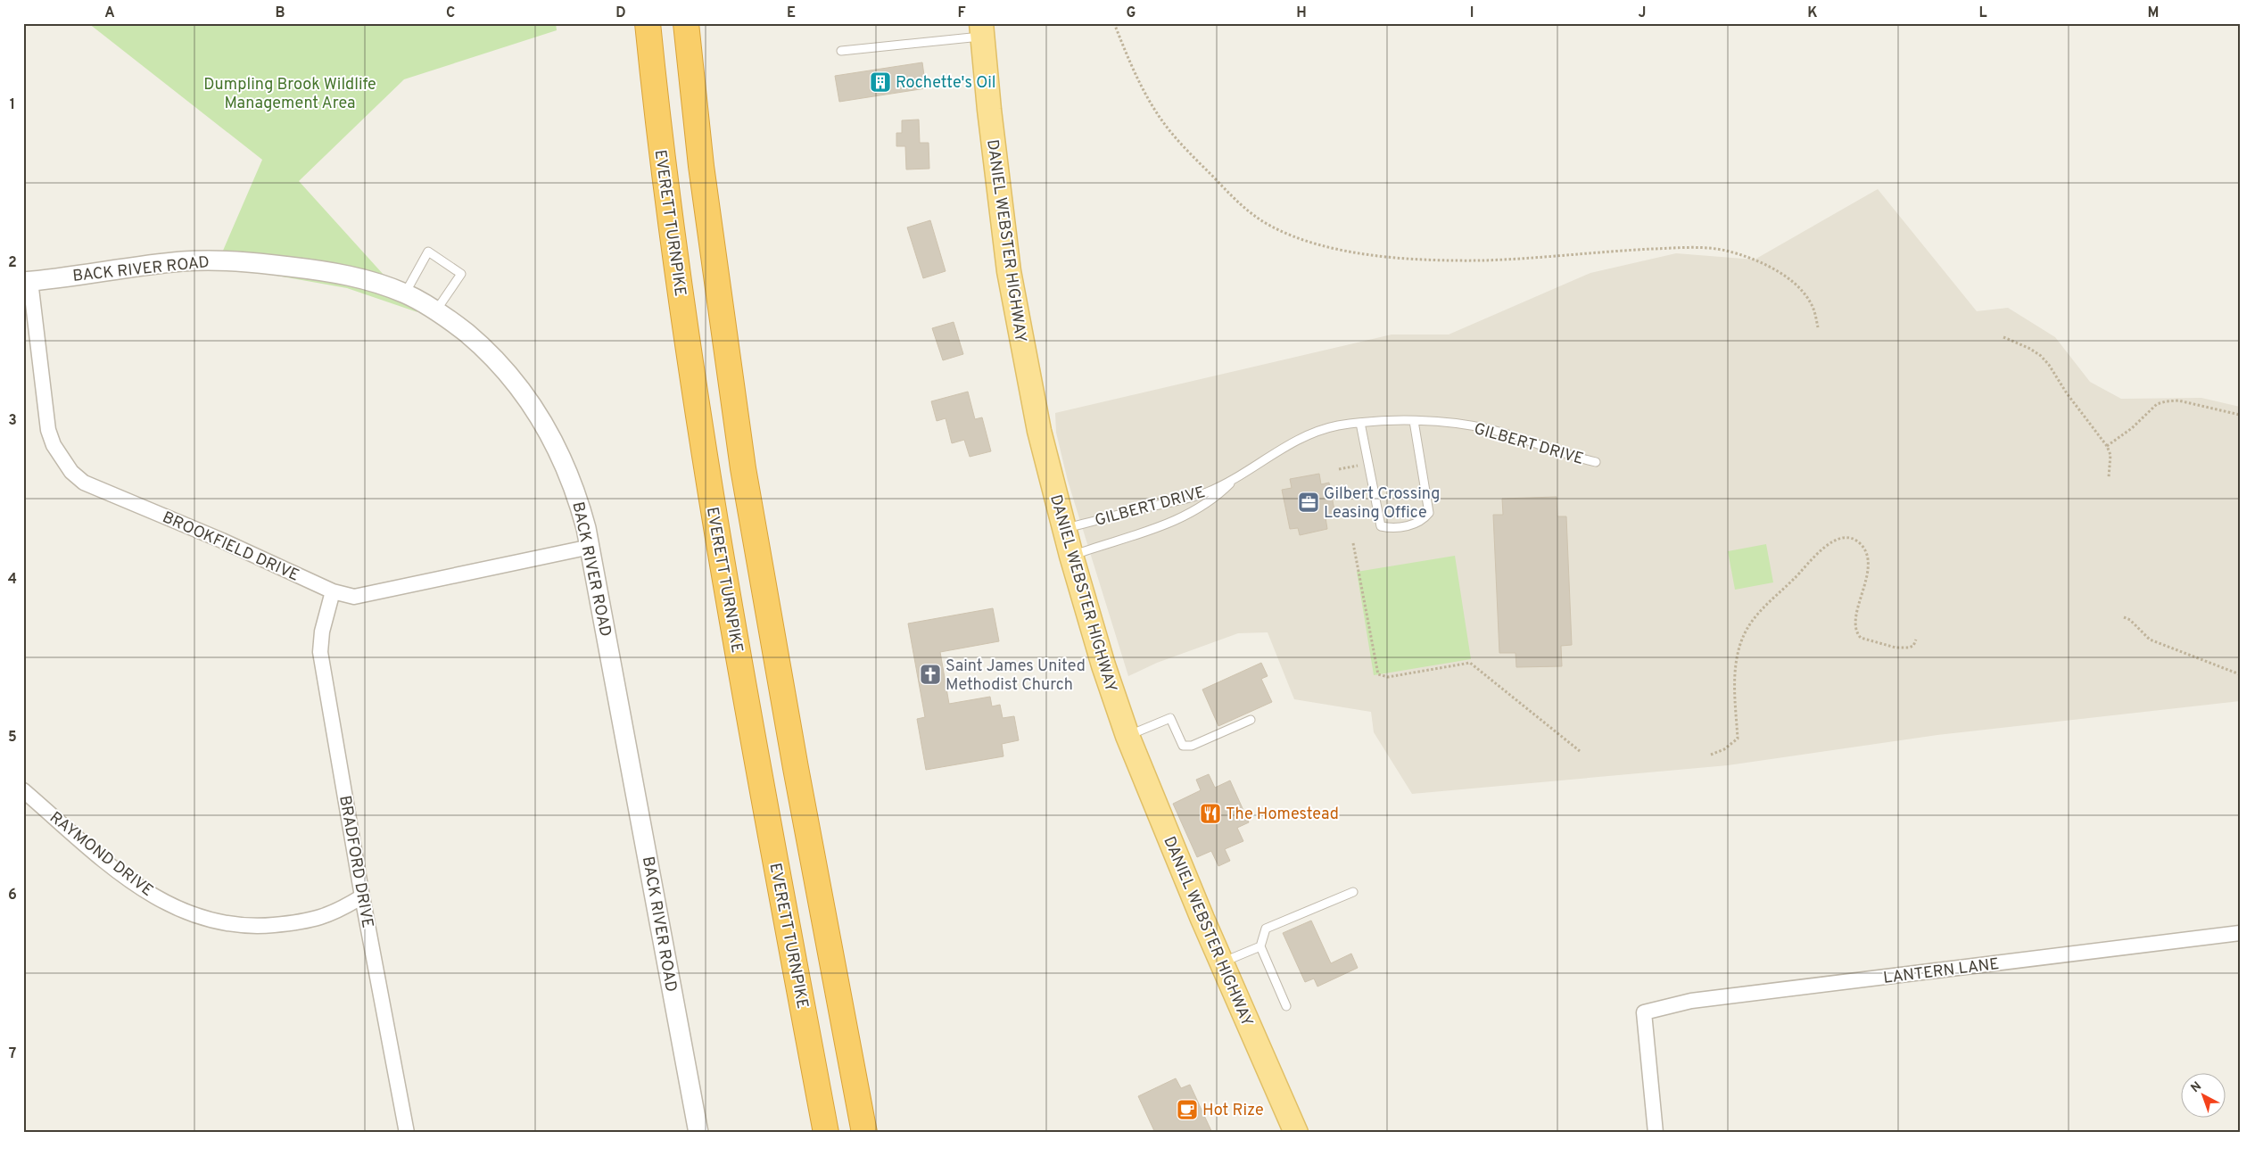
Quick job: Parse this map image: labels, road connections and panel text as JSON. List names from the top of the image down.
{
  "streets": {
    "highway": ["EVERETT TURNPIKE"],
    "main road": ["DANIEL WEBSTER HIGHWAY"],
    "street": [
      "BACK RIVER ROAD",
      "BROOKFIELD DRIVE",
      "RAYMOND DRIVE",
      "BRADFORD DRIVE",
      "LANTERN LANE"
    ],
    "lane": ["GILBERT DRIVE"]
  },
  "crossings": [
    ["DANIEL WEBSTER HIGHWAY", "GILBERT DRIVE"],
    ["BACK RIVER ROAD", "BROOKFIELD DRIVE"],
    ["BROOKFIELD DRIVE", "BRADFORD DRIVE"],
    ["RAYMOND DRIVE", "BRADFORD DRIVE"]
  ],
  "parks": ["Dumpling Brook Wildlife Management Area"],
  "places": {
    "building": ["Rochette's Oil"],
    "office": ["Gilbert Crossing Leasing Office"],
    "church": ["Saint James United Methodist Church"],
    "restaurant": ["The Homestead"],
    "cafe": ["Hot Rize"]
  },
  "north": "top left",
  "grid": {
    "columns": [
      "A",
      "B",
      "C",
      "D",
      "E",
      "F",
      "G",
      "H",
      "I",
      "J",
      "K",
      "L",
      "M"
    ],
    "rows": [
      "1",
      "2",
      "3",
      "4",
      "5",
      "6",
      "7"
    ]
  }
}
